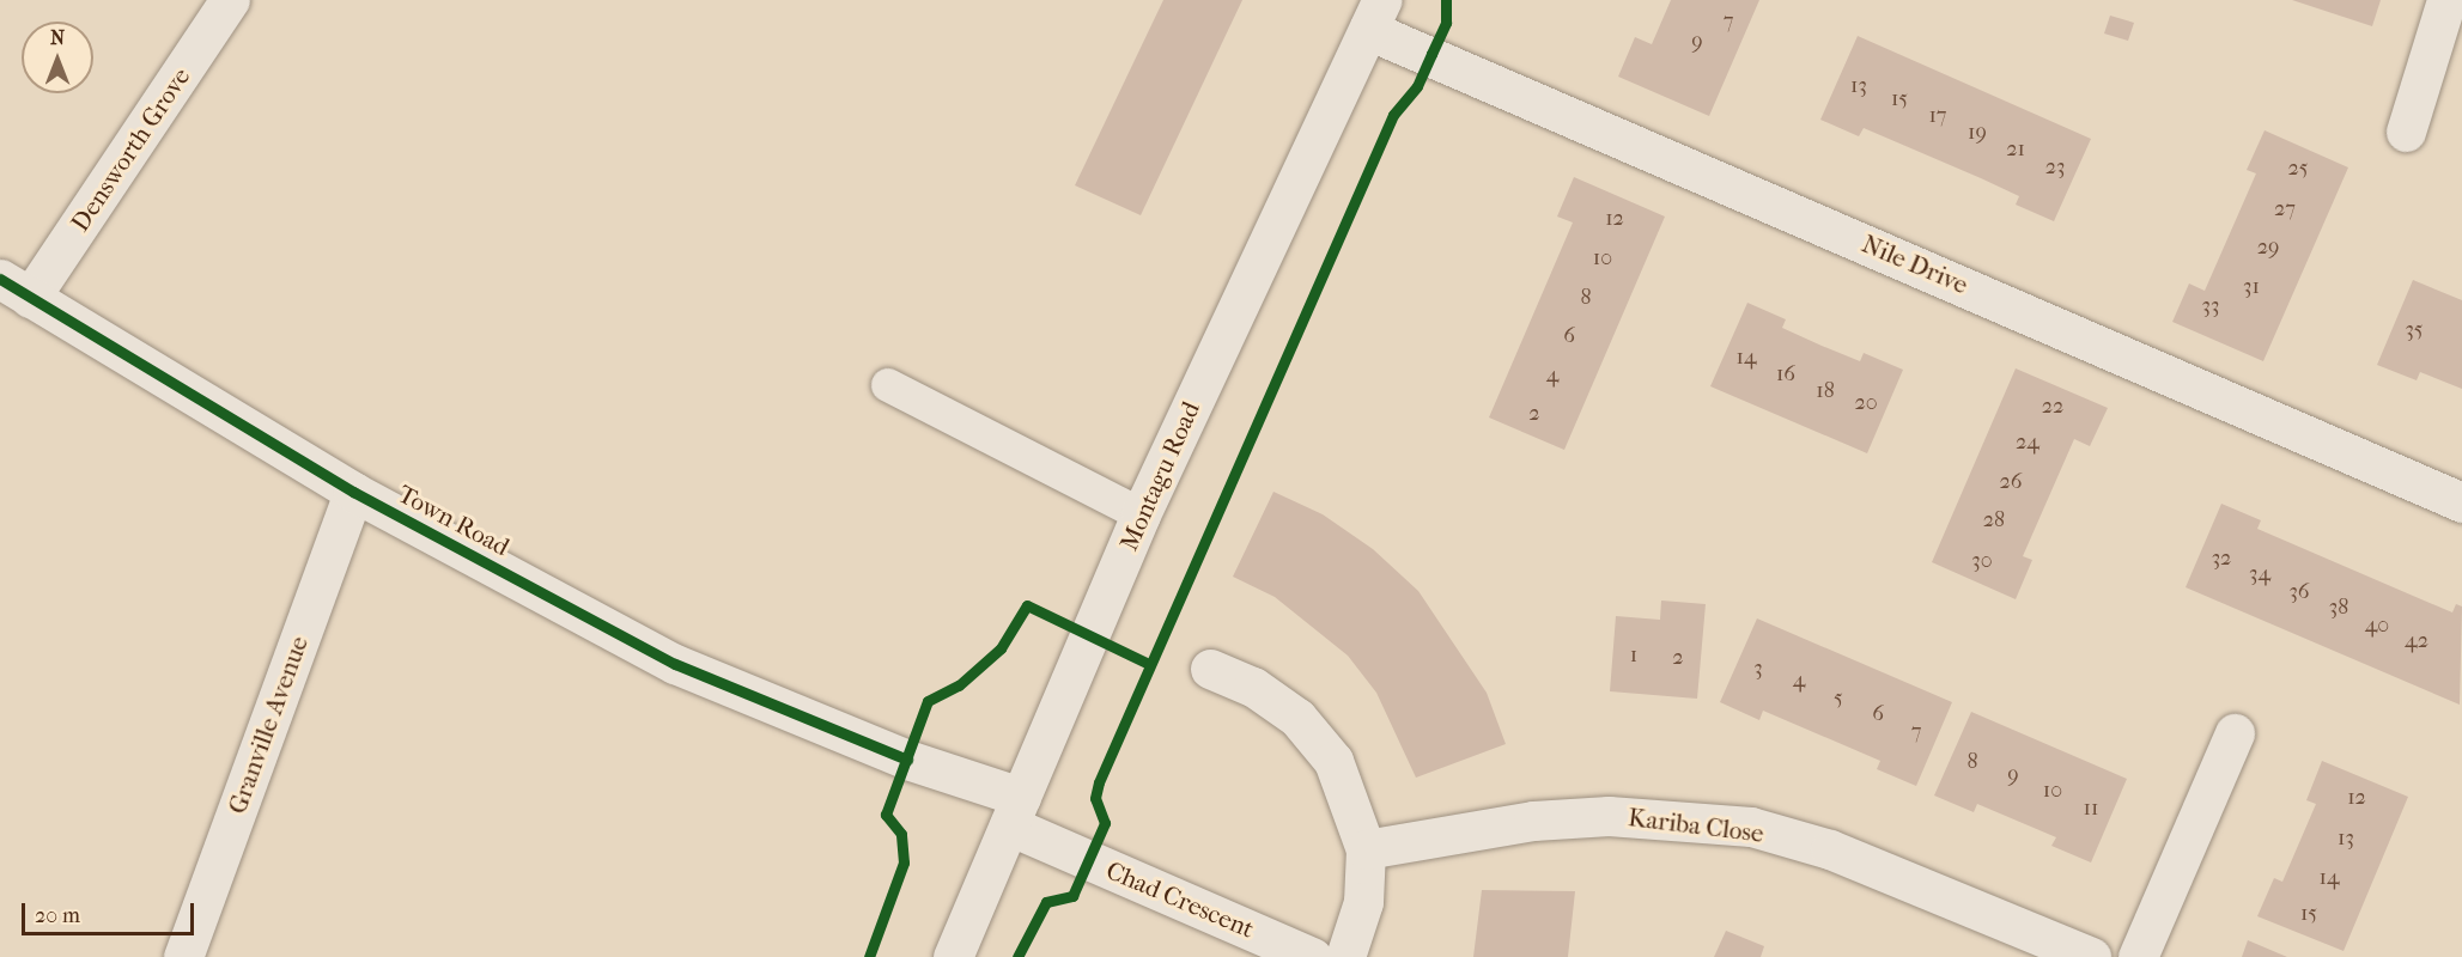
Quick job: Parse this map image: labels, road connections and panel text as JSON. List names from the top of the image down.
{
  "streets": {
    "street": [
      "Densworth Grove",
      "Nile Drive",
      "Montagu Road",
      "Town Road",
      "Granville Avenue",
      "Kariba Close",
      "Chad Crescent"
    ]
  },
  "crossings": [
    ["Densworth Grove", "Town Road"],
    ["Nile Drive", "Montagu Road"],
    ["Montagu Road", "Town Road"],
    ["Montagu Road", "Chad Crescent"],
    ["Town Road", "Granville Avenue"],
    ["Town Road", "Chad Crescent"]
  ],
  "house_numbers": [
    "7",
    "9",
    "13",
    "15",
    "17",
    "19",
    "21",
    "23",
    "25",
    "27",
    "12",
    "29",
    "10",
    "31",
    "8",
    "33",
    "35",
    "6",
    "14",
    "16",
    "4",
    "18",
    "20",
    "22",
    "2",
    "24",
    "26",
    "28",
    "32",
    "30",
    "34",
    "36",
    "38",
    "40",
    "42",
    "1",
    "2",
    "3",
    "4",
    "5",
    "6",
    "7",
    "8",
    "9",
    "10",
    "12",
    "11",
    "13",
    "14",
    "15"
  ],
  "scale_bar": "20 m",
  "north": "top"
}
